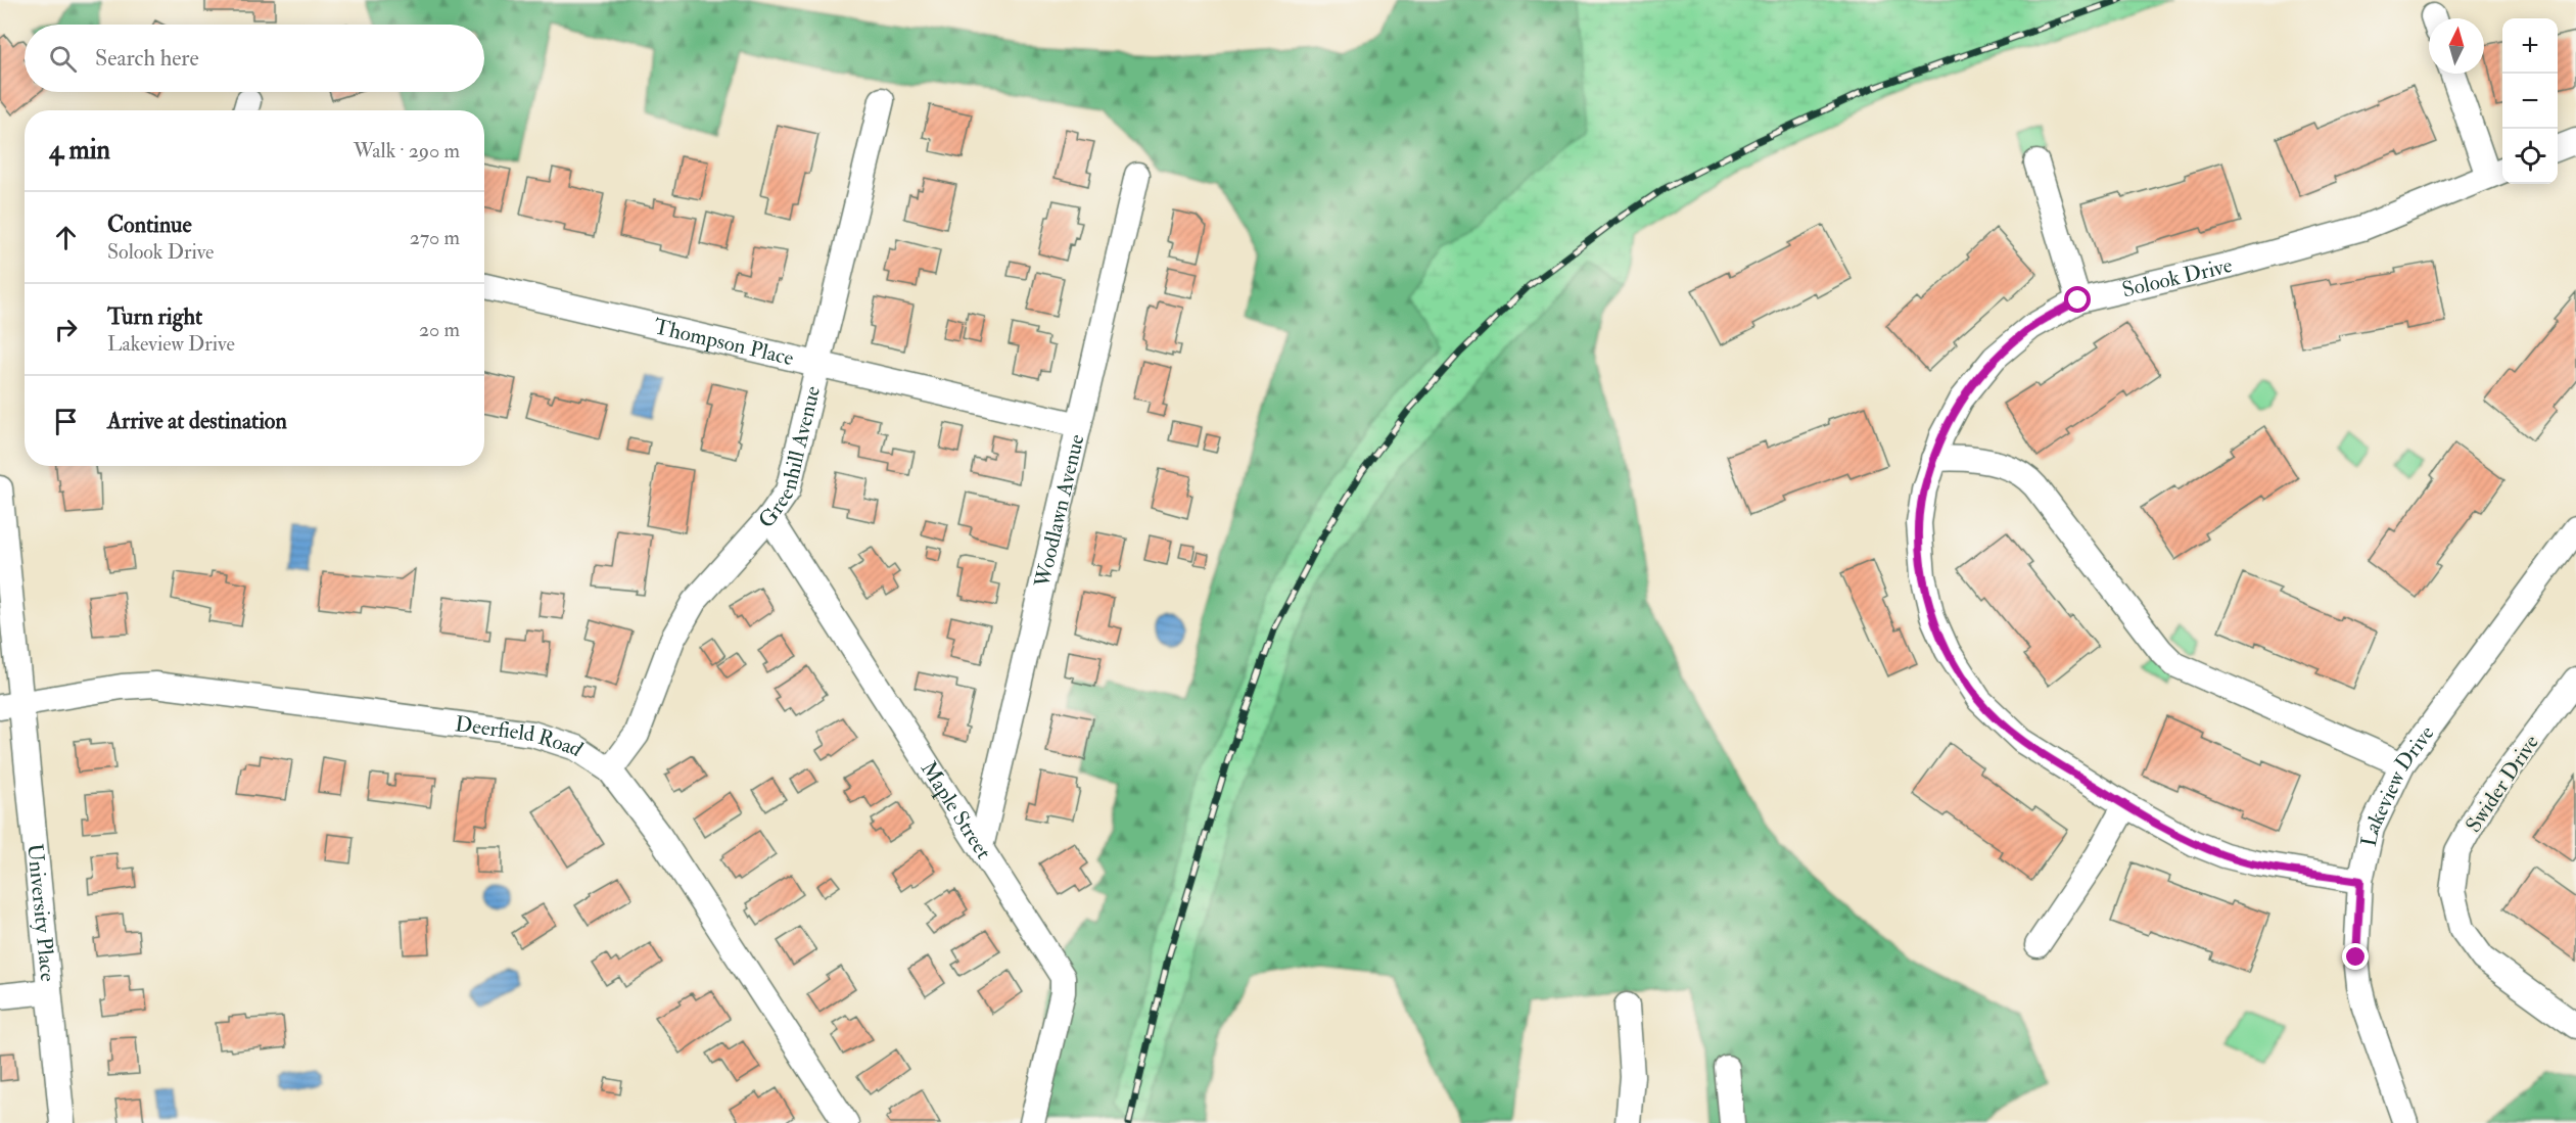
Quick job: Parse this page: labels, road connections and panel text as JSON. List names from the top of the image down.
{
  "streets": {
    "street": [
      "Solook Drive",
      "Thompson Place",
      "Greenhill Avenue",
      "Woodlawn Avenue",
      "Deerfield Road",
      "Swider Drive",
      "Lakeview Drive",
      "Maple Street",
      "University Place"
    ]
  },
  "crossings": [
    ["Solook Drive", "Lakeview Drive"],
    ["Thompson Place", "Greenhill Avenue"],
    ["Thompson Place", "Woodlawn Avenue"],
    ["Greenhill Avenue", "Deerfield Road"],
    ["Greenhill Avenue", "Maple Street"],
    ["Woodlawn Avenue", "Maple Street"],
    ["Deerfield Road", "University Place"]
  ],
  "north": "top",
  "page": {
    "map_buttons": ["+", "−"],
    "search": "Search here",
    "heading": ["4 min", "Walk · 290 m"],
    "list": [
      ["Continue", "Solook Drive", "270 m"],
      ["Turn right", "Lakeview Drive", "20 m"],
      "Arrive at destination"
    ]
  }
}
